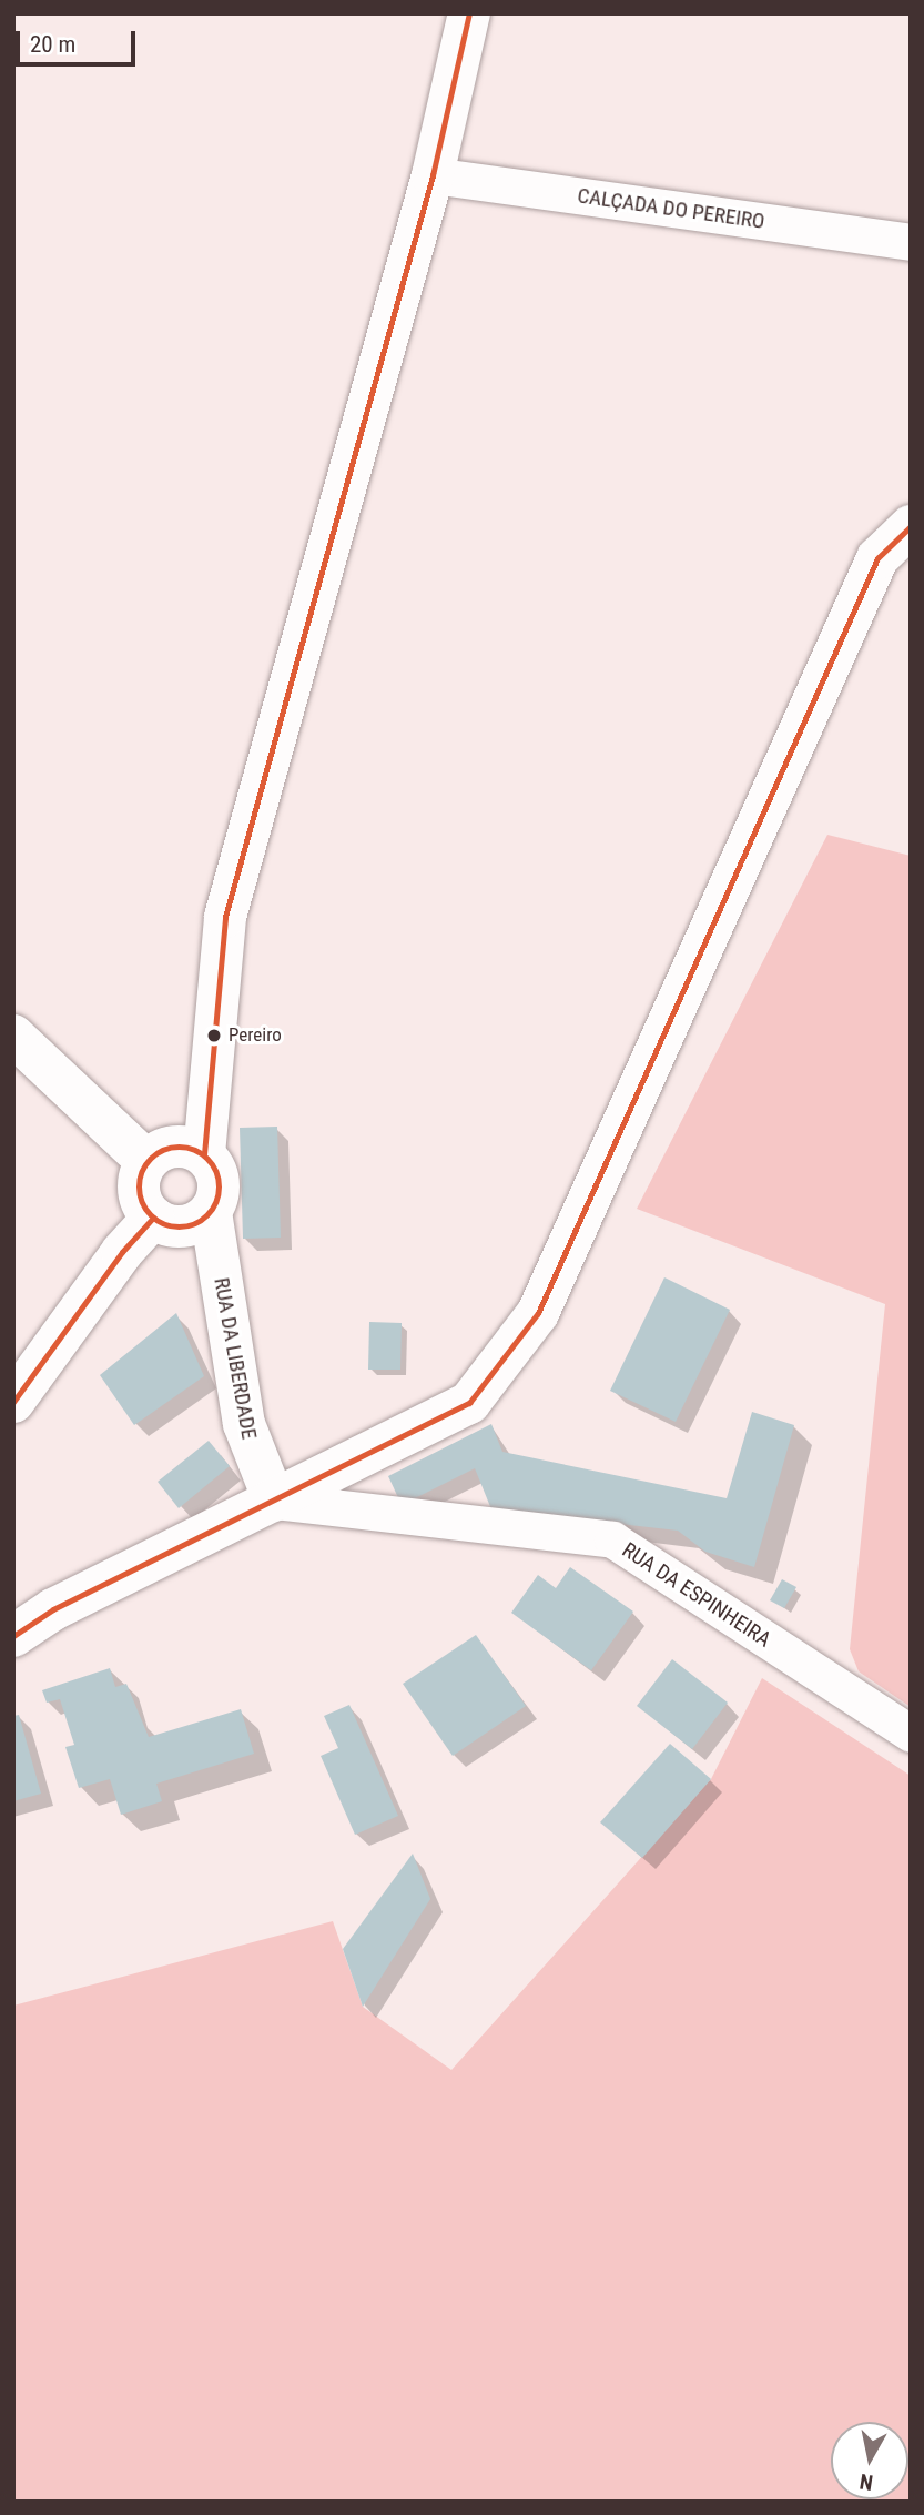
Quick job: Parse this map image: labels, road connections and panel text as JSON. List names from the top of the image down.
{
  "streets": {
    "street": ["CALÇADA DO PEREIRO", "RUA DA LIBERDADE", "RUA DA ESPINHEIRA"]
  },
  "crossings": [
    ["RUA DA LIBERDADE", "RUA DA ESPINHEIRA"]
  ],
  "places": ["Pereiro"],
  "scale_bar": "20 m",
  "north": "bottom"
}
